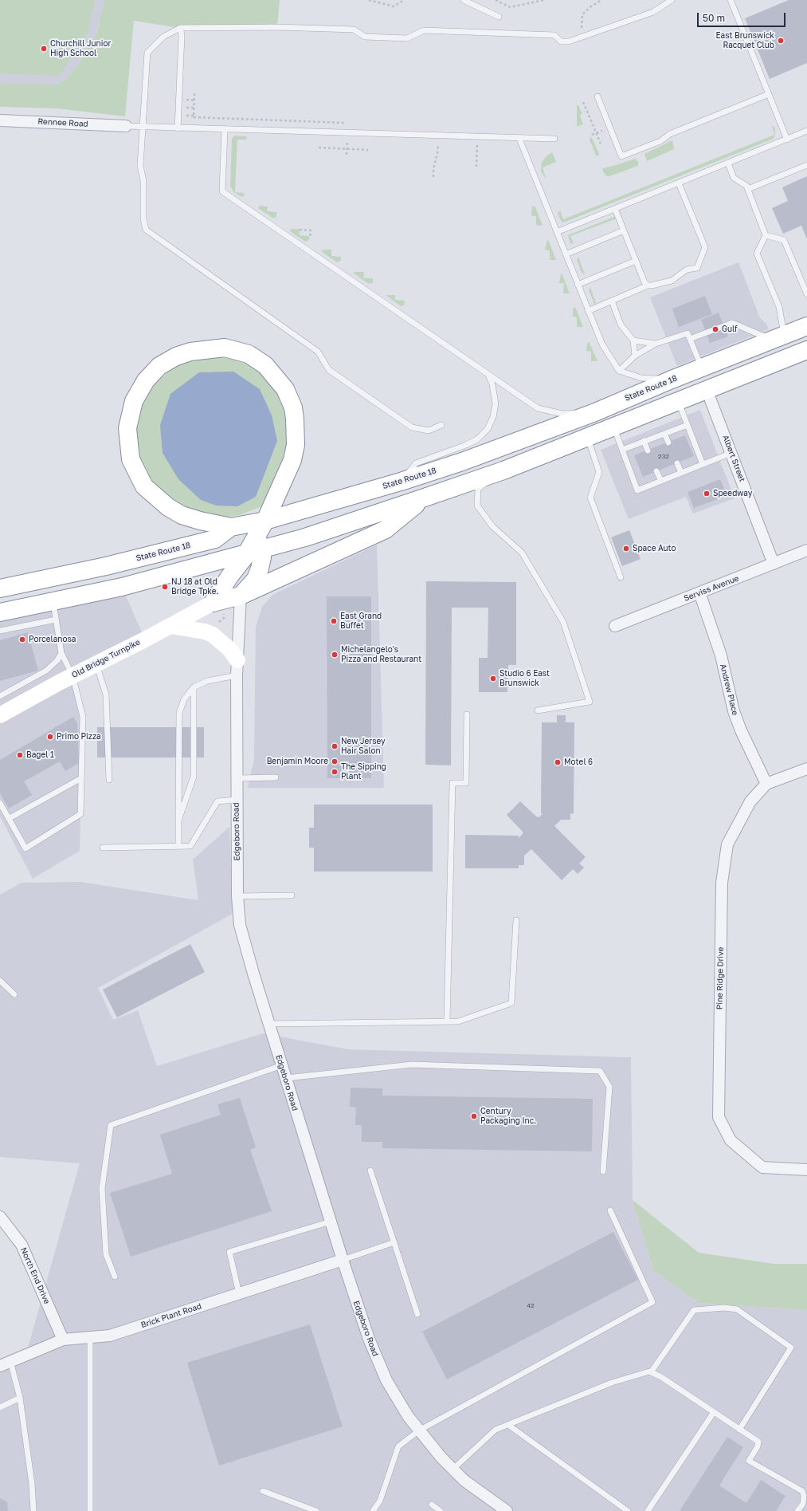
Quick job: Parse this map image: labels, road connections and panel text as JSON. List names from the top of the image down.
{
  "streets": {
    "highway": ["State Route 18"],
    "street": [
      "Rennee Road",
      "Albert Street",
      "Serviss Avenue",
      "Old Bridge Turnpike",
      "Andrew Place",
      "Edgeboro Road",
      "Pine Ridge Drive",
      "North End Drive",
      "Brick Plant Road"
    ]
  },
  "crossings": [
    ["State Route 18", "Albert Street"],
    ["Albert Street", "Serviss Avenue"],
    ["Serviss Avenue", "Andrew Place"],
    ["Andrew Place", "Pine Ridge Drive"],
    ["Edgeboro Road", "Brick Plant Road"],
    ["North End Drive", "Brick Plant Road"]
  ],
  "places": [
    "East Brunswick Racquet Club",
    "Churchill Junior High School",
    "Gulf",
    "Speedway",
    "Space Auto",
    "NJ 18 at Old Bridge Tpke.",
    "East Grand Buffet",
    "Porcelanosa",
    "Michelangelo's Pizza and Restaurant",
    "Studio 6 East Brunswick",
    "Primo Pizza",
    "New Jersey Hair Salon",
    "Bagel 1",
    "Benjamin Moore",
    "Motel 6",
    "The Sipping Plant",
    "Century Packaging Inc."
  ],
  "house_numbers": ["232", "42"],
  "scale_bar": "50 m"
}
